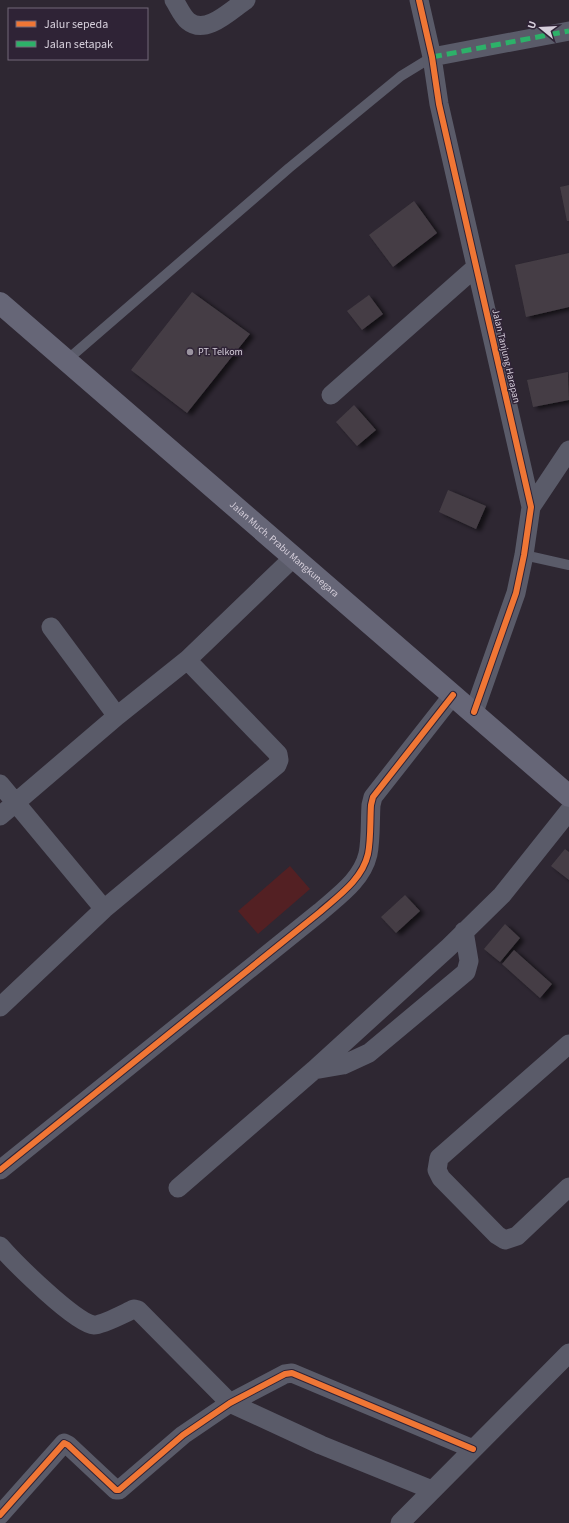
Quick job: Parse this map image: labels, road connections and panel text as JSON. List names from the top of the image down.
{
  "streets": {
    "main road": ["Jalan Much. Prabu Mangkunegara"],
    "street": ["Jalan Tanjung Harapan"]
  },
  "crossings": [
    ["Jalan Tanjung Harapan", "Jalan Much. Prabu Mangkunegara"]
  ],
  "places": ["PT. Telkom"],
  "legend": ["Jalur sepeda", "Jalan setapak"],
  "north": "left"
}
